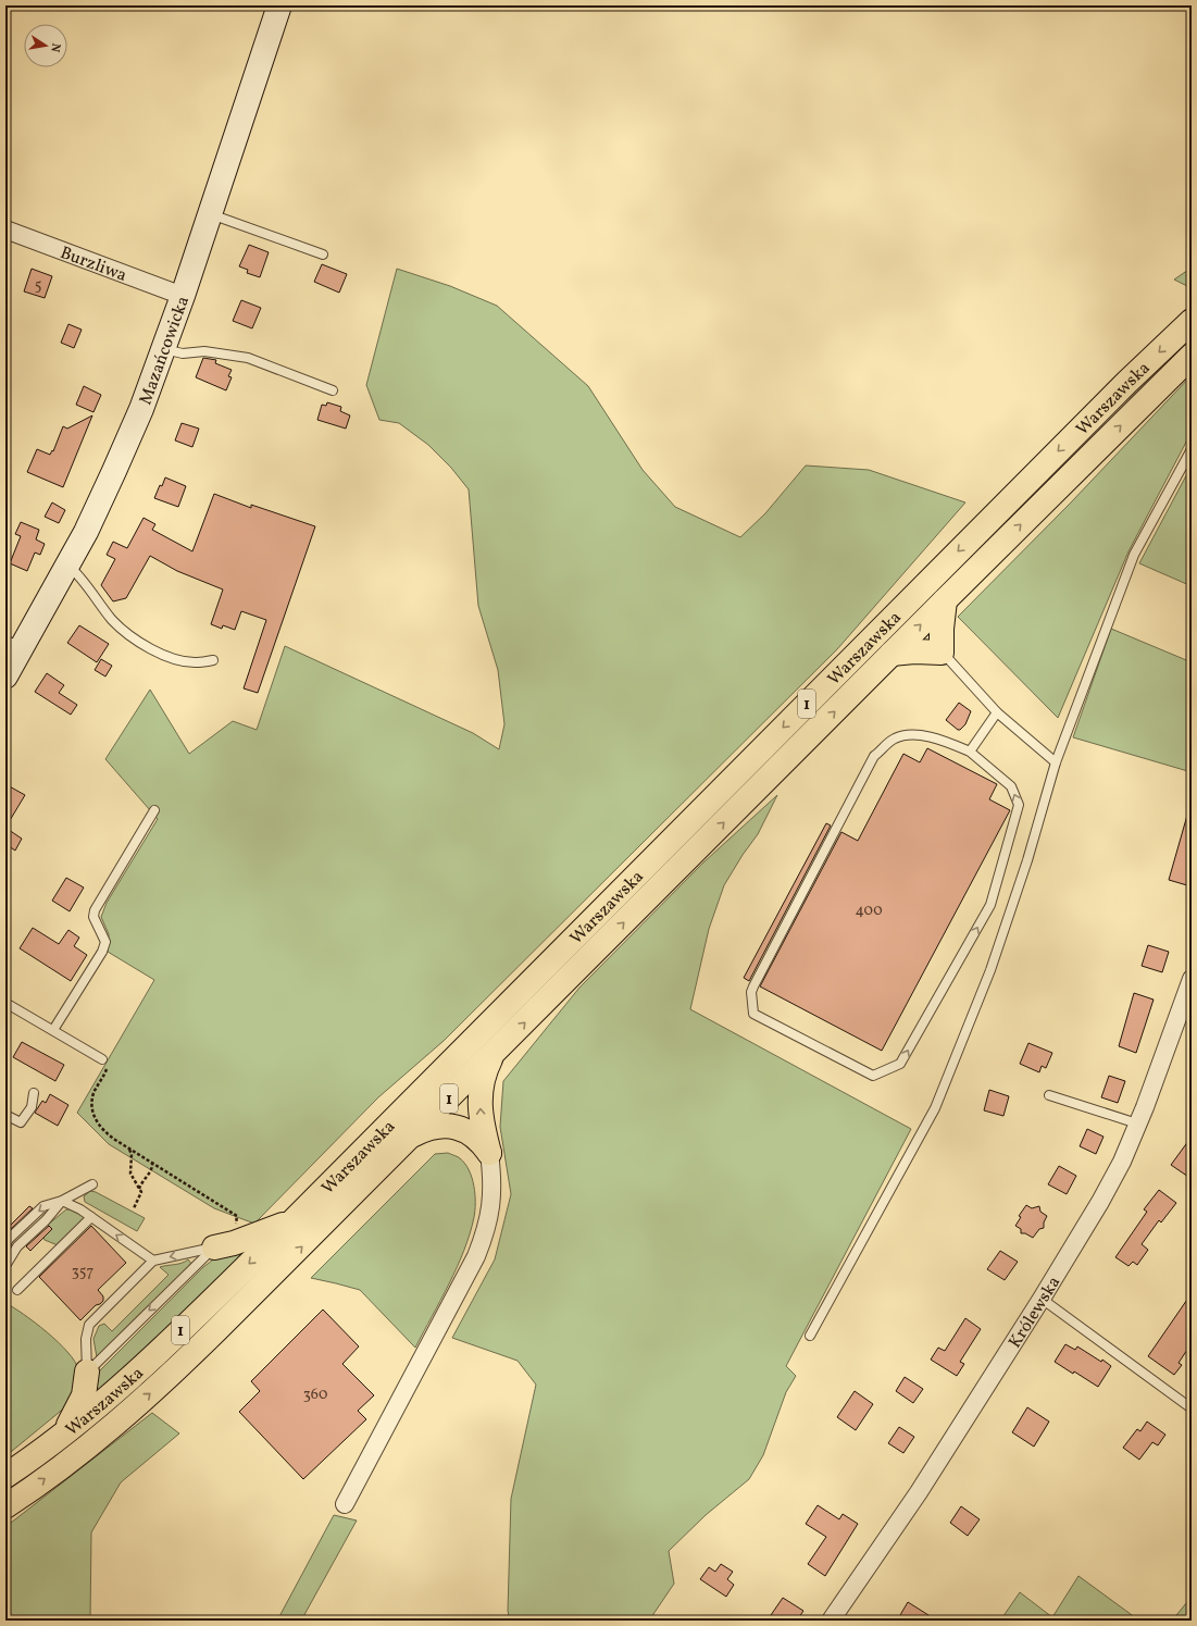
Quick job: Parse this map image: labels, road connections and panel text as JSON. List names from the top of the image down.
{
  "streets": {
    "main road": ["Warszawska", "1"],
    "street": ["Burzliwa", "Mazańcowicka", "Królewska"]
  },
  "crossings": [
    ["Burzliwa", "Mazańcowicka"]
  ],
  "house_numbers": [
    "5",
    "400",
    "357",
    "360"
  ],
  "north": "right"
}
